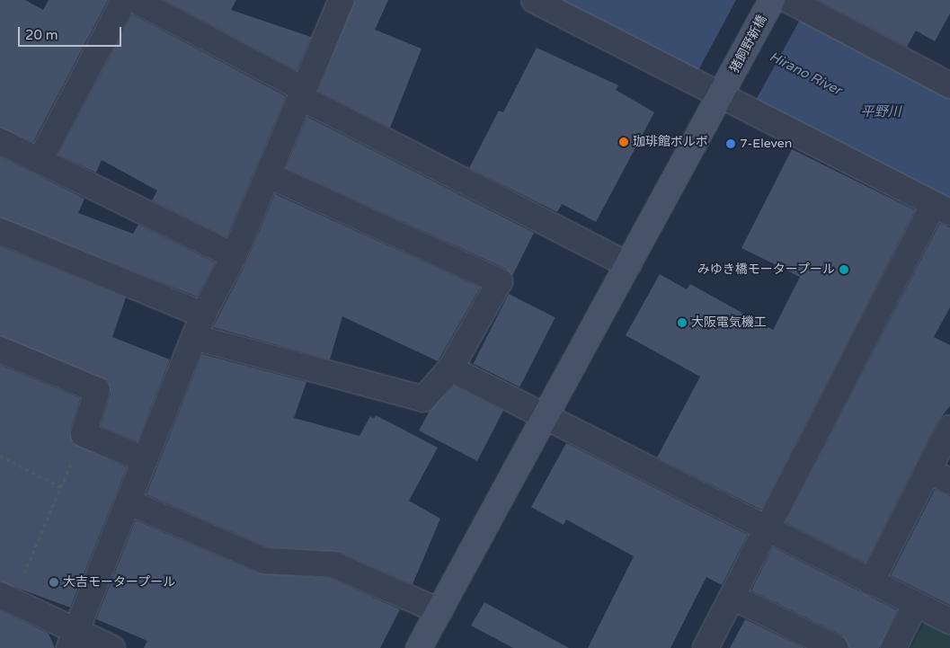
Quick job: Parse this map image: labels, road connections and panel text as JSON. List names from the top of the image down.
{
  "streets": {
    "street": ["猪飼野新橋"]
  },
  "water": ["Hirano River", "平野川"],
  "places": [
    "珈琲館ボルボ",
    "7-Eleven",
    "みゆき橋モータープール",
    "大阪電気機工",
    "大吉モータープール"
  ],
  "scale_bar": "20 m"
}
